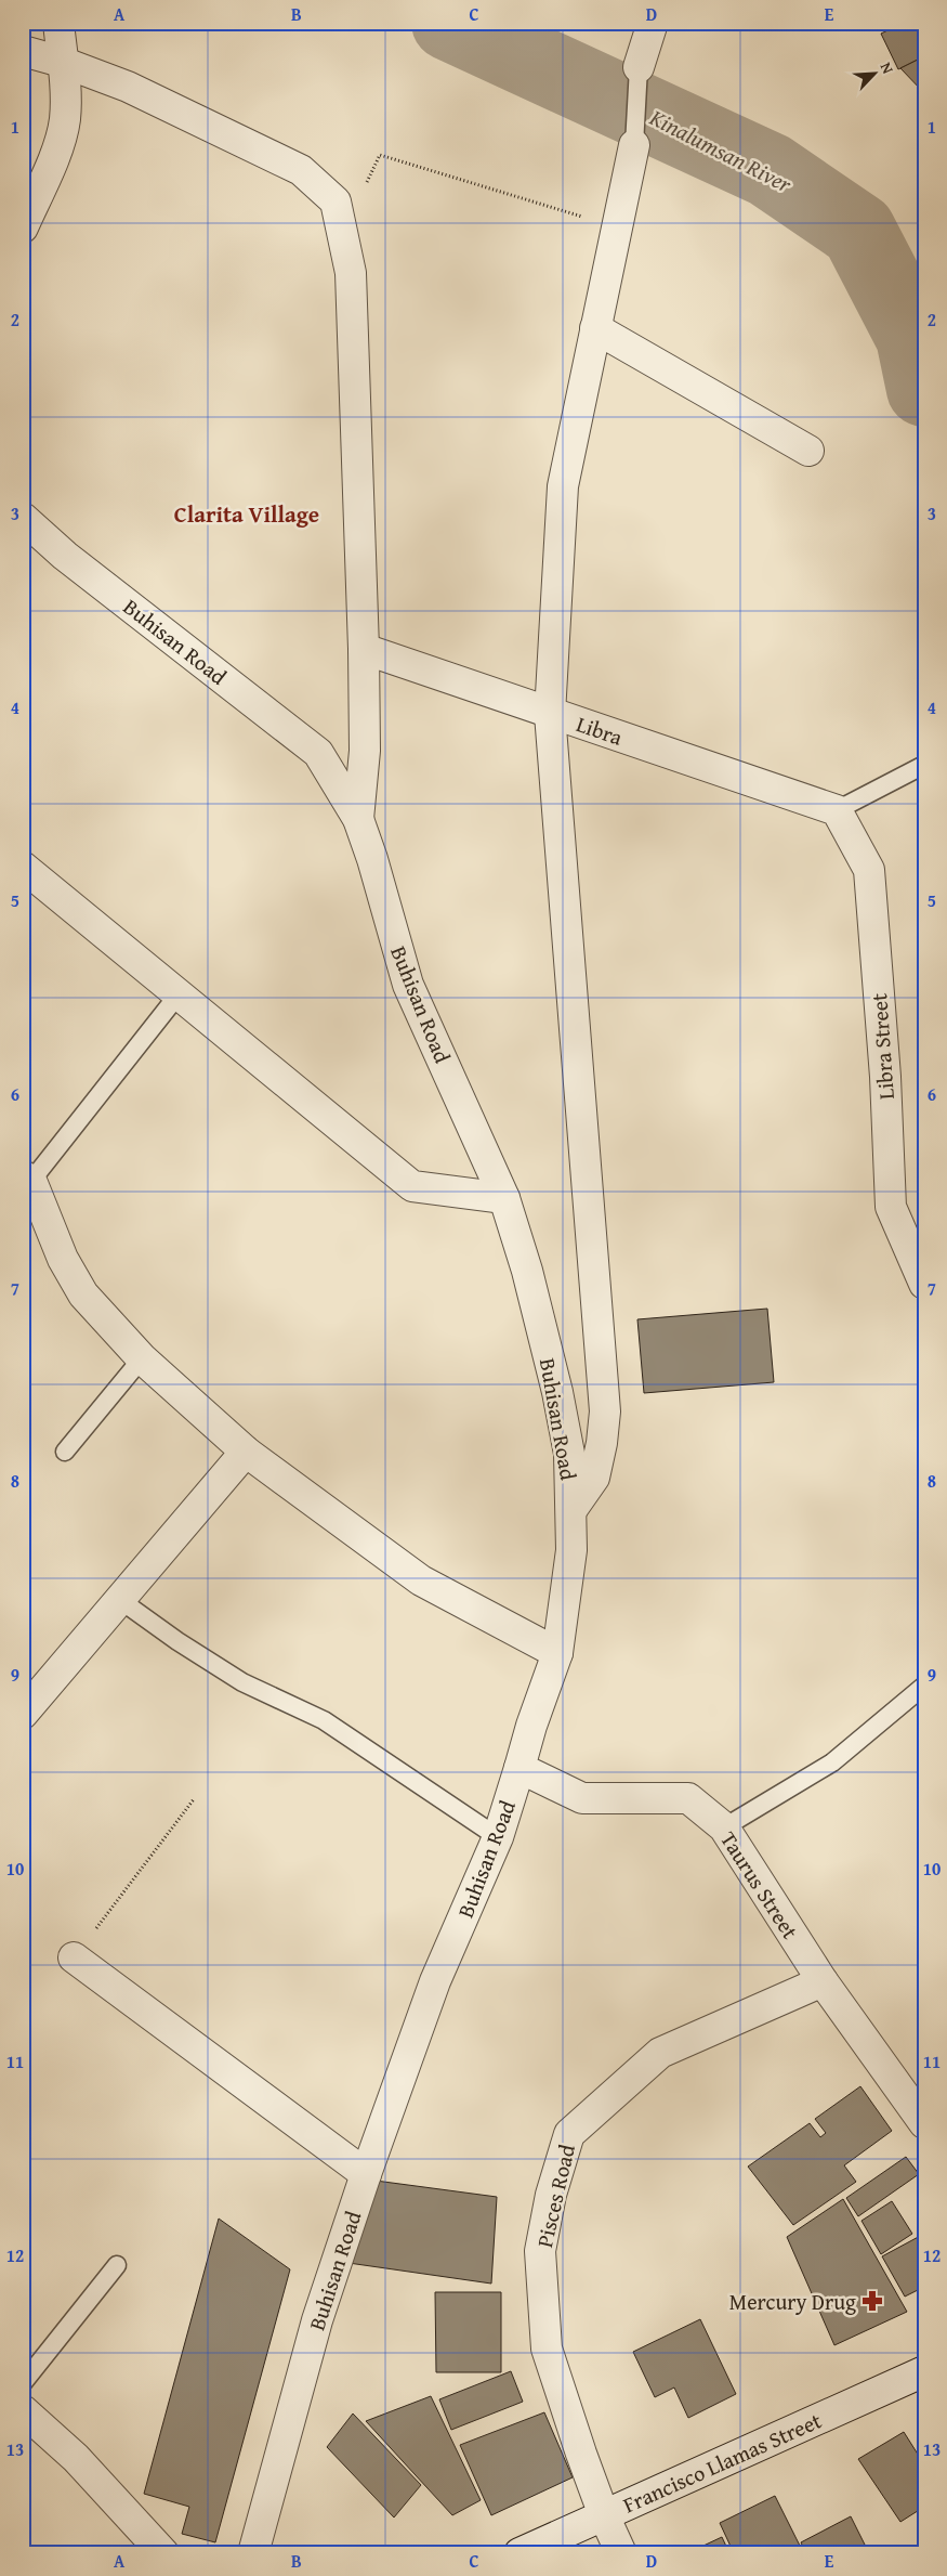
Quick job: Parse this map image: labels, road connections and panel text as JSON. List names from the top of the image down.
{
  "streets": {
    "street": [
      "Buhisan Road",
      "Libra",
      "Libra Street",
      "Taurus Street",
      "Pisces Road",
      "Francisco Llamas Street"
    ]
  },
  "crossings": [
    ["Buhisan Road", "Taurus Street"],
    ["Libra", "Libra Street"],
    ["Taurus Street", "Pisces Road"],
    ["Pisces Road", "Francisco Llamas Street"]
  ],
  "districts": ["Clarita Village"],
  "water": ["Kinalumsan River"],
  "places": {
    "pharmacy": ["Mercury Drug"]
  },
  "north": "top right",
  "grid": {
    "columns": [
      "A",
      "B",
      "C",
      "D",
      "E"
    ],
    "rows": [
      "1",
      "2",
      "3",
      "4",
      "5",
      "6",
      "7",
      "8",
      "9",
      "10",
      "11",
      "12",
      "13"
    ]
  }
}
